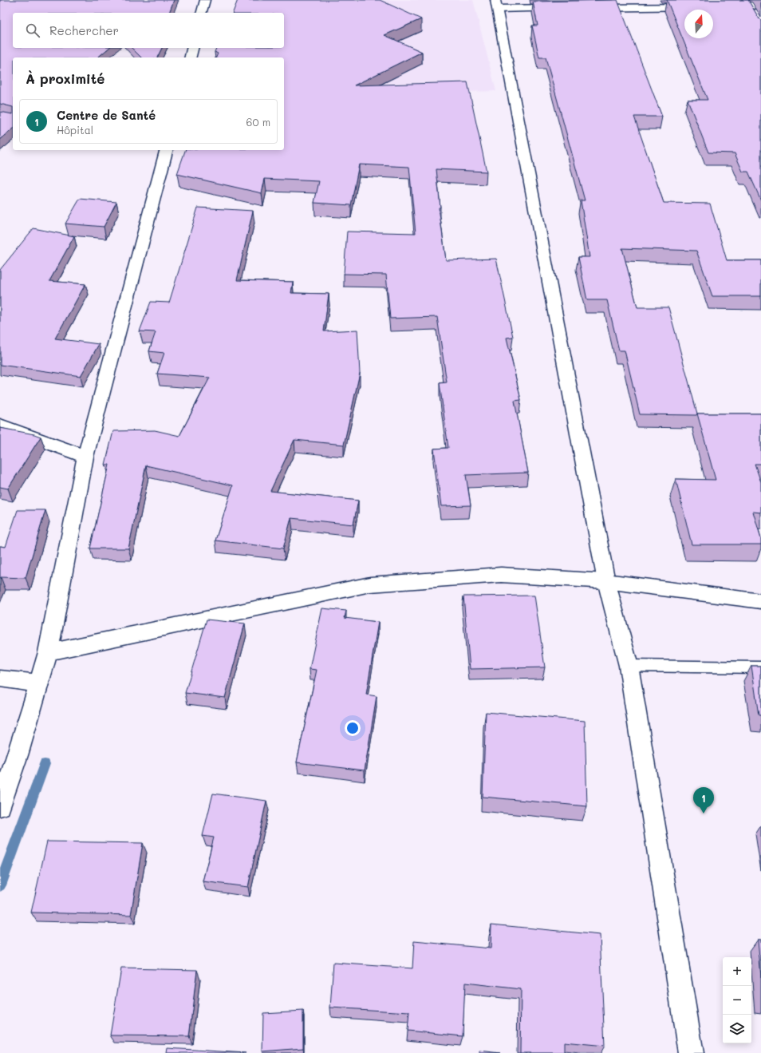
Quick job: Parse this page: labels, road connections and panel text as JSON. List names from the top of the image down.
{
  "north": "top",
  "page": {
    "search": "Rechercher",
    "heading": "À proximité",
    "list": [
      {
        "mark": "1",
        "name": "Centre de Santé",
        "note": "Hôpital",
        "value": "60 m"
      }
    ],
    "pins": "1",
    "map_buttons": ["+", "−"]
  }
}
